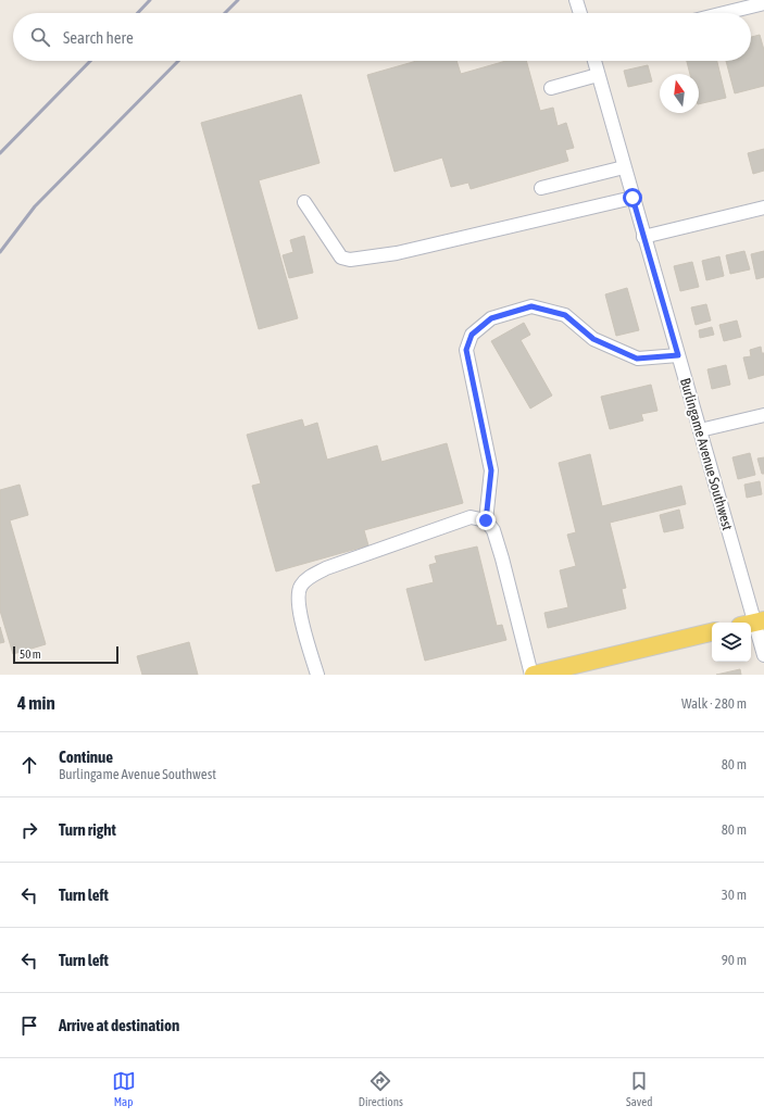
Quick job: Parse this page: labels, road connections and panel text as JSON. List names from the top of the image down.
{
  "streets": {
    "street": ["Burlingame Avenue Southwest"]
  },
  "scale_bar": "50 m",
  "north": "top",
  "page": {
    "search": "Search here",
    "scale": "50 m",
    "heading": ["4 min", "Walk · 280 m"],
    "list": [
      ["Continue", "Burlingame Avenue Southwest", "80 m"],
      ["Turn right", "80 m"],
      ["Turn left", "30 m"],
      ["Turn left", "90 m"],
      "Arrive at destination"
    ],
    "nav": ["Map", "Directions", "Saved"]
  }
}
